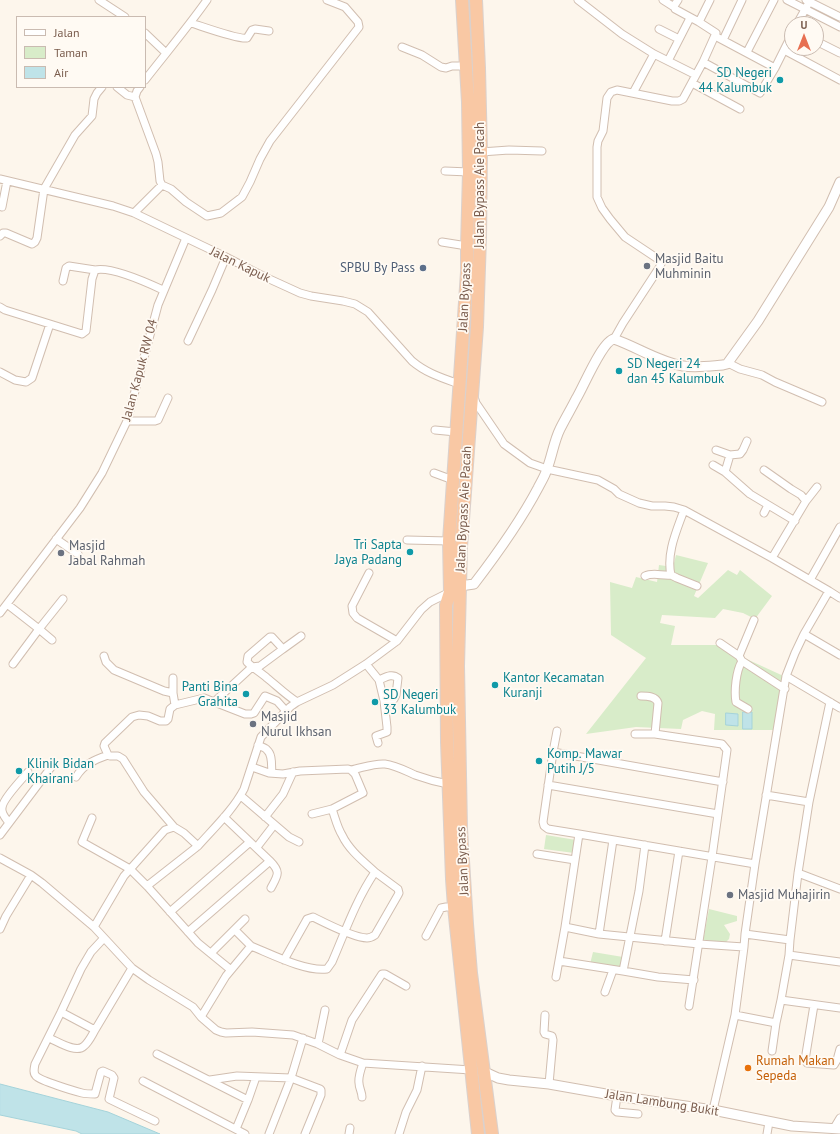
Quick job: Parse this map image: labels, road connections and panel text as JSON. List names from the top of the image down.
{
  "streets": {
    "highway": ["Jalan Bypass Aie Pacah", "Jalan Bypass"],
    "street": ["Jalan Kapuk", "Jalan Kapuk RW 04", "Jalan Lambung Bukit"]
  },
  "crossings": [
    ["Jalan Bypass Aie Pacah", "Jalan Bypass"],
    ["Jalan Kapuk", "Jalan Bypass"],
    ["Jalan Kapuk", "Jalan Kapuk RW 04"],
    ["Jalan Bypass", "Jalan Lambung Bukit"]
  ],
  "places": [
    "SD Negeri 44 Kalumbuk",
    "Masjid Baitu Muhminin",
    "SPBU By Pass",
    "SD Negeri 24 dan 45 Kalumbuk",
    "Tri Sapta Jaya Padang",
    "Masjid Jabal Rahmah",
    "Kantor Kecamatan Kuranji",
    "Panti Bina Grahita",
    "SD Negeri 33 Kalumbuk",
    "Masjid Nurul Ikhsan",
    "Komp. Mawar Putih J/5",
    "Klinik Bidan Khairani",
    "Masjid Muhajirin",
    "Rumah Makan Sepeda"
  ],
  "legend": ["Jalan", "Taman", "Air"],
  "north": "top"
}
